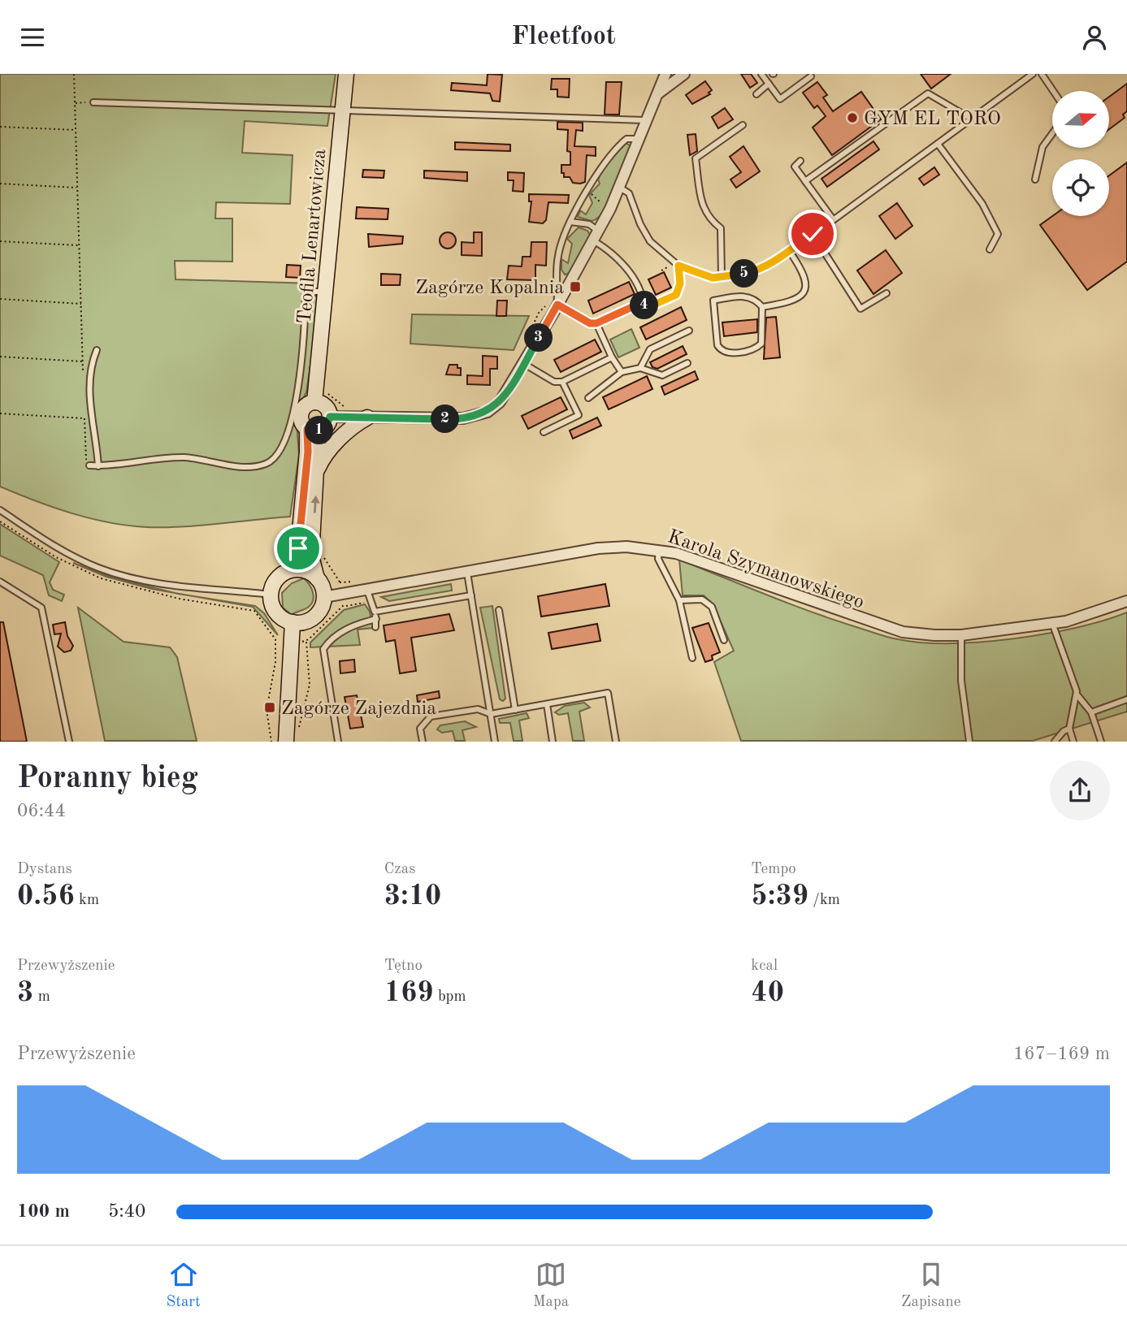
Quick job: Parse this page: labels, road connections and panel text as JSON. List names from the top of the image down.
{
  "streets": {
    "street": ["Teofila Lenartowicza", "Karola Szymanowskiego"]
  },
  "places": {
    "other": ["GYM EL TORO"],
    "transit": ["Zagórze Kopalnia", "Zagórze Zajezdnia"]
  },
  "north": "right",
  "page": {
    "header": "Fleetfoot",
    "pins": [
      "5",
      "4",
      "3",
      "2",
      "1"
    ],
    "heading": ["Poranny bieg", "06:44"],
    "stats": [
      ["Dystans", "0.56 km"],
      ["Czas", "3:10"],
      ["Tempo", "5:39 /km"],
      ["Przewyższenie", "3 m"],
      ["Tętno", "169 bpm"],
      ["kcal", "40"]
    ],
    "chart": ["Przewyższenie", "167–169 m"],
    "list": [
      {
        "name": "100 m",
        "note": "5:40"
      }
    ],
    "tabs": ["Start", "Mapa", "Zapisane"]
  }
}
